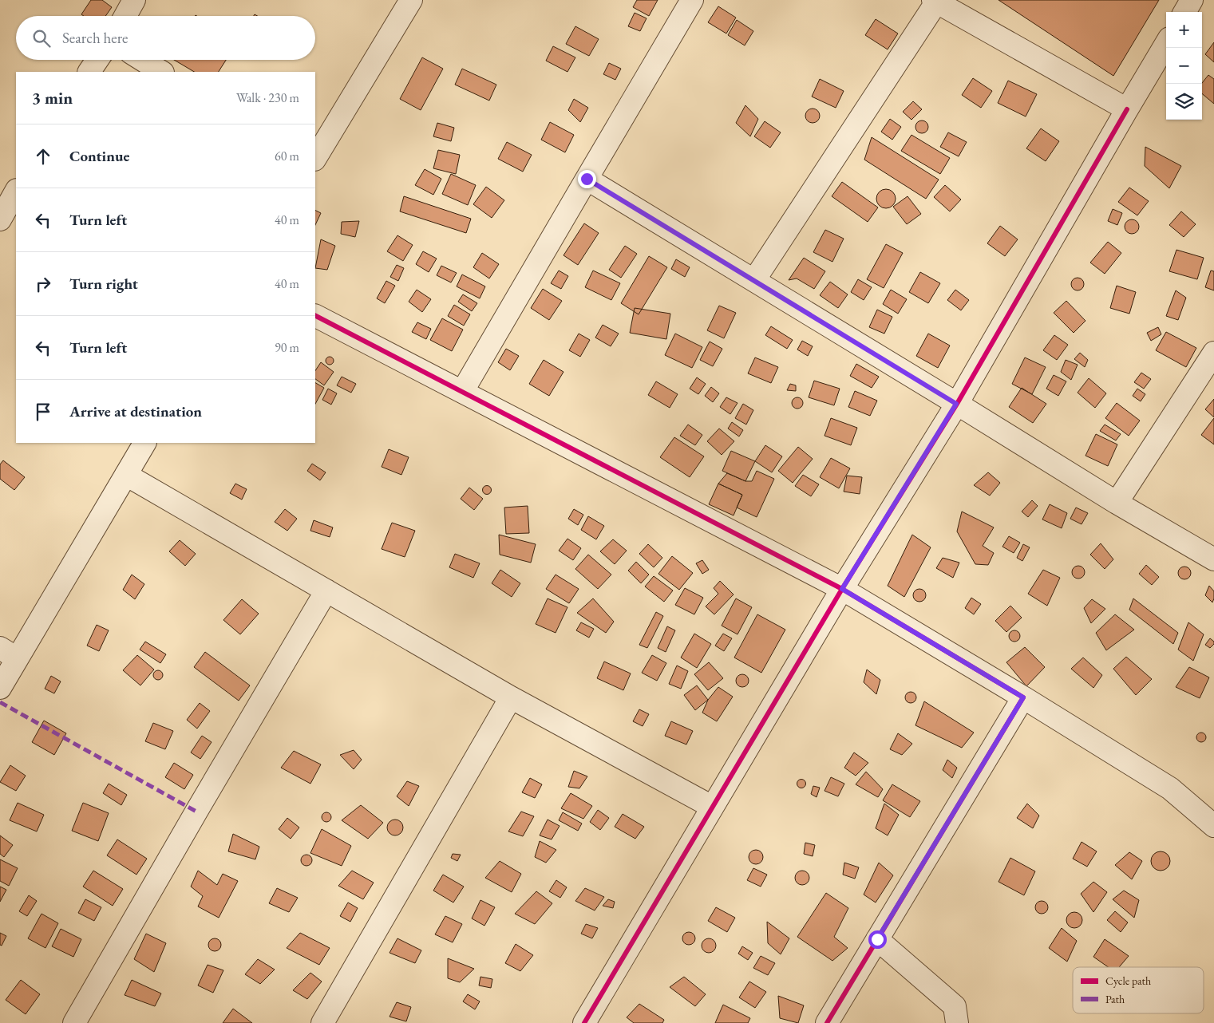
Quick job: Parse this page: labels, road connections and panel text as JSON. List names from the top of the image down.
{
  "legend": ["Cycle path", "Path"],
  "page": {
    "map_buttons": ["+", "−"],
    "search": "Search here",
    "heading": ["3 min", "Walk · 230 m"],
    "list": [
      ["Continue", "60 m"],
      ["Turn left", "40 m"],
      ["Turn right", "40 m"],
      ["Turn left", "90 m"],
      "Arrive at destination"
    ]
  }
}
